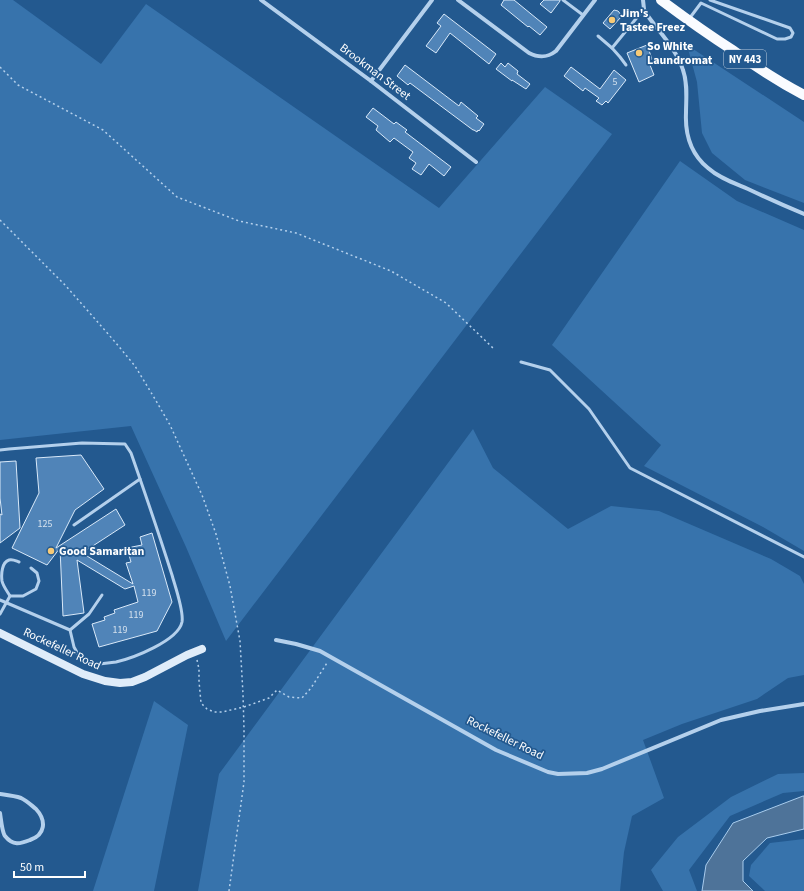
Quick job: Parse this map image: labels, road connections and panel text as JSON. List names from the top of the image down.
{
  "streets": {
    "main road": ["NY 443"],
    "street": ["Brookman Street", "Rockefeller Road"]
  },
  "places": ["Jim's Tastee Freez", "So White Laundromat", "Good Samaritan"],
  "house_numbers": [
    "5",
    "125",
    "119",
    "119",
    "119"
  ],
  "scale_bar": "50 m"
}
